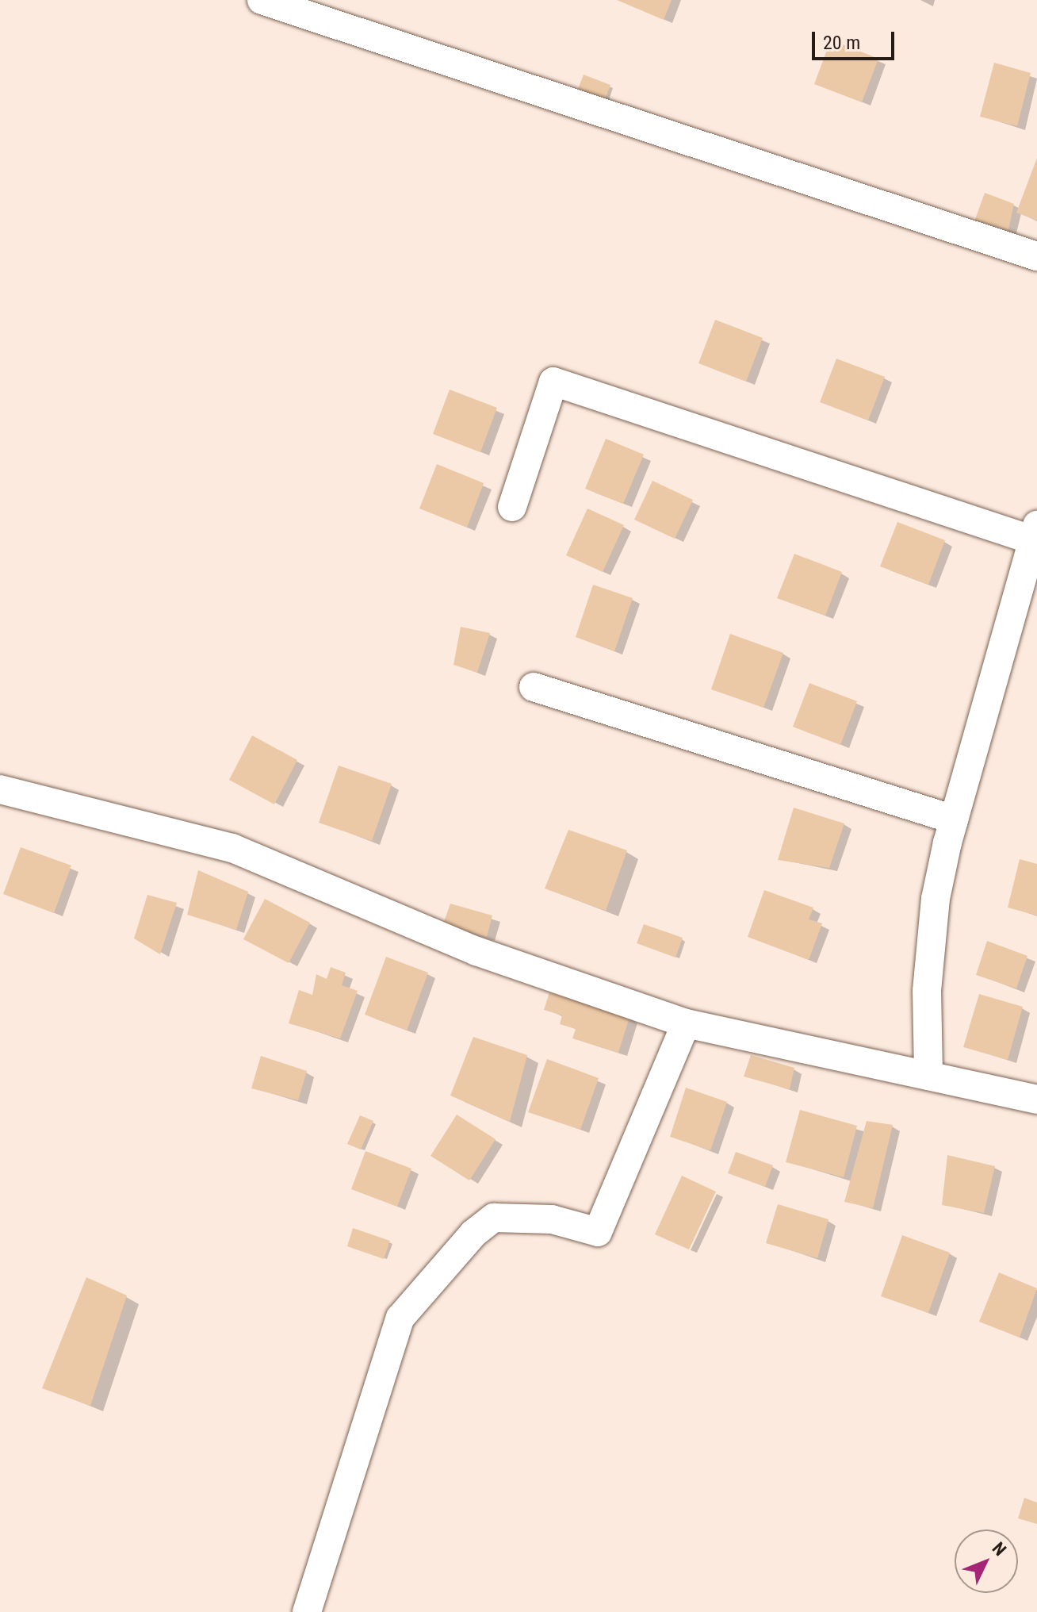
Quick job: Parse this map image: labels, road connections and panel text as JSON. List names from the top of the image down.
{
  "scale_bar": "20 m",
  "north": "top right"
}
